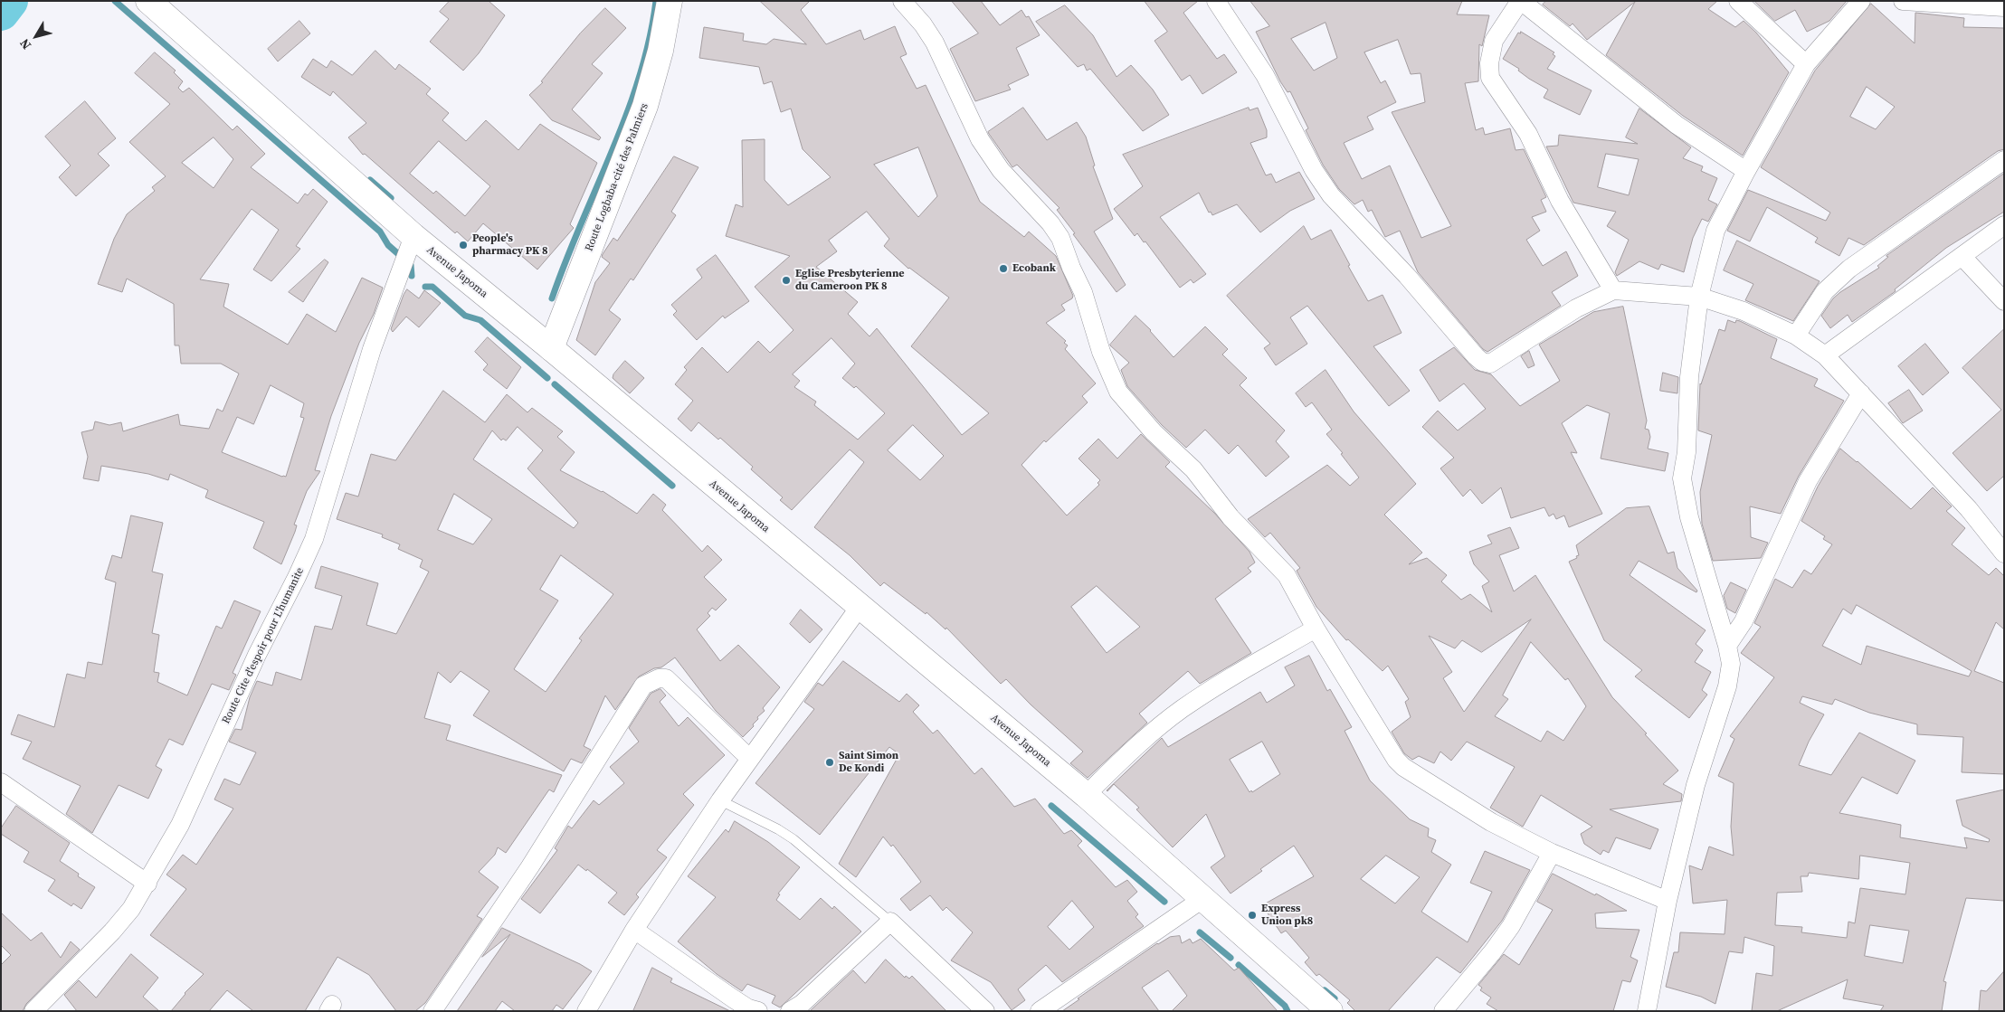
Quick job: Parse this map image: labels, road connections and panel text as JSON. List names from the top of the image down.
{
  "streets": {
    "main road": ["Route Logbaba-cité des Palmiers", "Avenue Japoma"],
    "street": ["Route Cite d'espoir pour L'humanite"]
  },
  "crossings": [
    ["Route Logbaba-cité des Palmiers", "Avenue Japoma"],
    ["Avenue Japoma", "Route Cite d'espoir pour L'humanite"]
  ],
  "places": [
    "People's pharmacy PK 8",
    "Ecobank",
    "Eglise Presbyterienne du Cameroon PK 8",
    "Saint Simon De Kondi",
    "Express Union pk8"
  ],
  "north": "bottom left"
}
